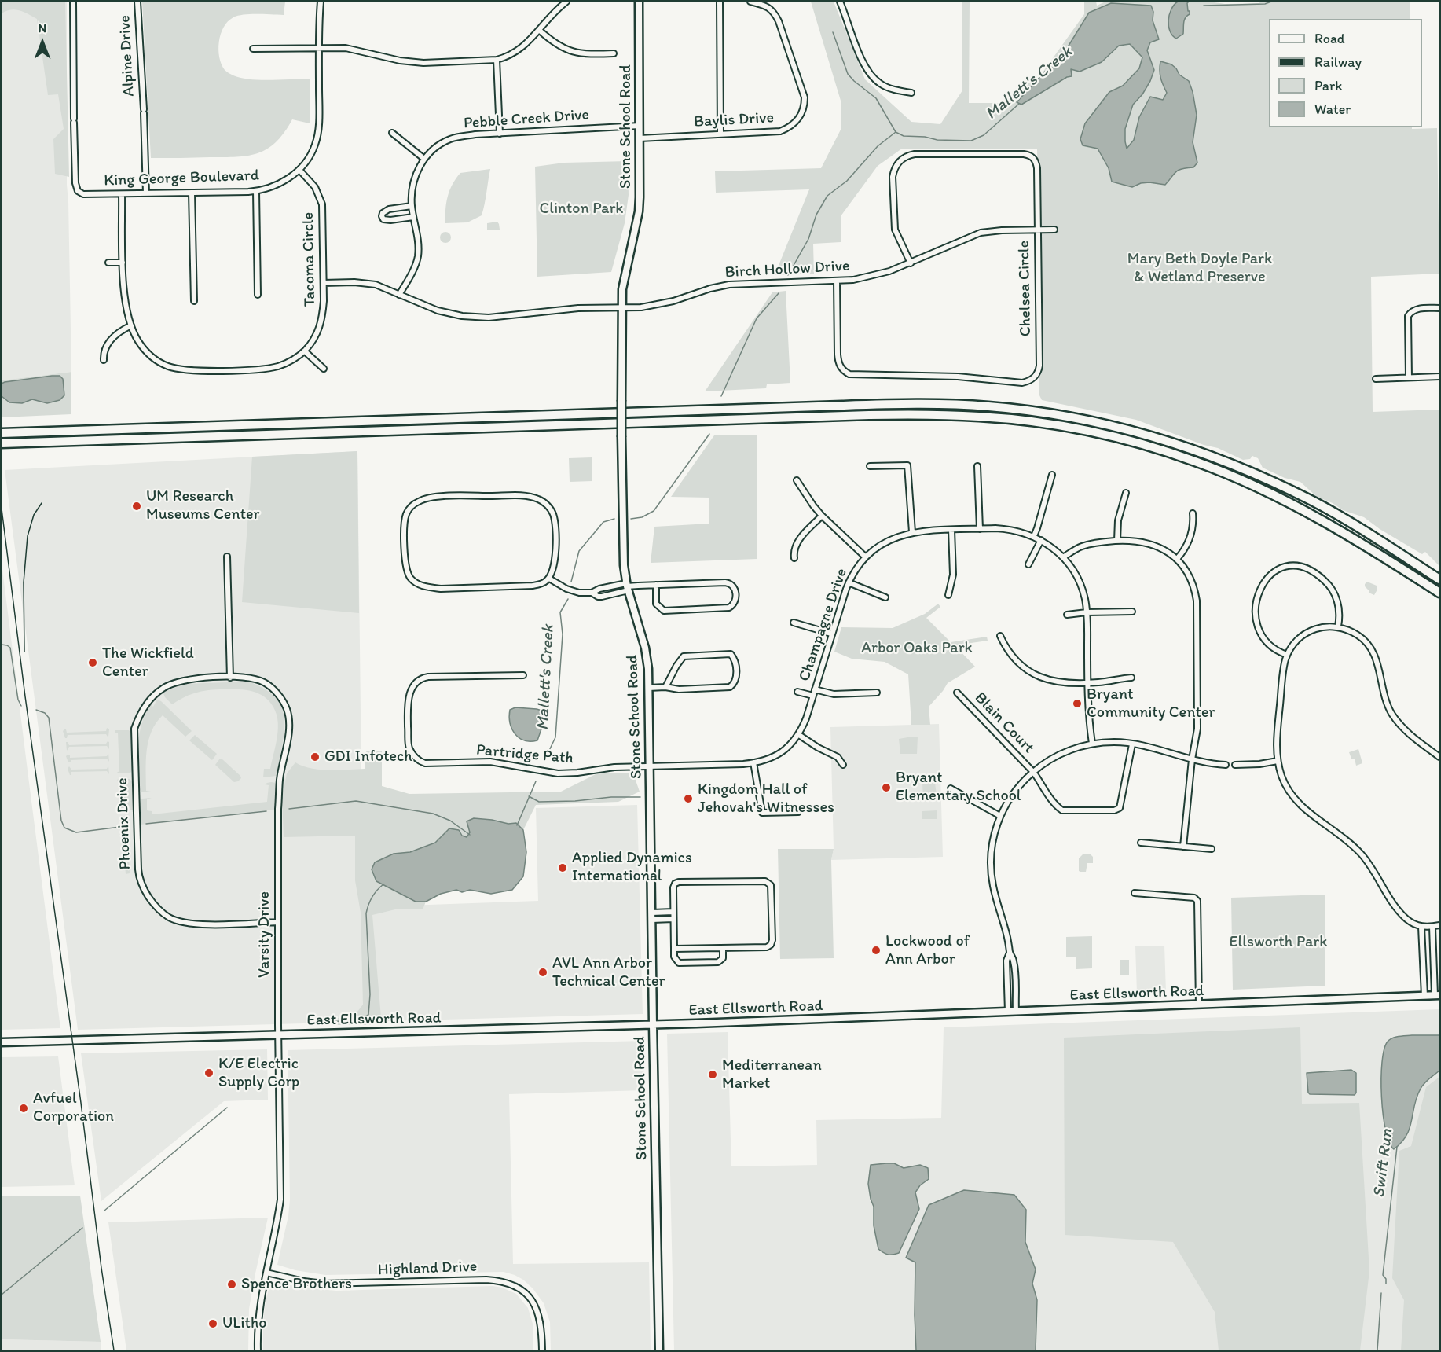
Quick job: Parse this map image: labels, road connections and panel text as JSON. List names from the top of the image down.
{
  "streets": {
    "main road": ["Stone School Road", "East Ellsworth Road"],
    "street": [
      "Alpine Drive",
      "Pebble Creek Drive",
      "Baylis Drive",
      "King George Boulevard",
      "Tacoma Circle",
      "Birch Hollow Drive",
      "Chelsea Circle",
      "Champagne Drive",
      "Blain Court",
      "Partridge Path",
      "Phoenix Drive",
      "Varsity Drive",
      "Highland Drive"
    ]
  },
  "crossings": [
    ["Alpine Drive", "King George Boulevard"],
    ["Pebble Creek Drive", "Stone School Road"],
    ["Pebble Creek Drive", "Birch Hollow Drive"],
    ["Baylis Drive", "Stone School Road"],
    ["Stone School Road", "Birch Hollow Drive"],
    ["Stone School Road", "Champagne Drive"],
    ["Stone School Road", "Partridge Path"],
    ["Stone School Road", "East Ellsworth Road"],
    ["King George Boulevard", "Tacoma Circle"],
    ["Tacoma Circle", "Birch Hollow Drive"],
    ["Birch Hollow Drive", "Chelsea Circle"],
    ["Champagne Drive", "Partridge Path"],
    ["Phoenix Drive", "Varsity Drive"],
    ["Varsity Drive", "East Ellsworth Road"],
    ["Varsity Drive", "Highland Drive"]
  ],
  "water": ["Mallett's Creek", "Swift Run"],
  "parks": [
    "Clinton Park",
    "Mary Beth Doyle Park & Wetland Preserve",
    "Arbor Oaks Park",
    "Ellsworth Park"
  ],
  "places": [
    "UM Research Museums Center",
    "The Wickfield Center",
    "Bryant Community Center",
    "GDI Infotech",
    "Bryant Elementary School",
    "Kingdom Hall of Jehovah's Witnesses",
    "Applied Dynamics International",
    "Lockwood of Ann Arbor",
    "AVL Ann Arbor Technical Center",
    "K/E Electric Supply Corp",
    "Mediterranean Market",
    "Avfuel Corporation",
    "Spence Brothers",
    "ULitho"
  ],
  "legend": [
    "Road",
    "Railway",
    "Park",
    "Water"
  ],
  "north": "top"
}
